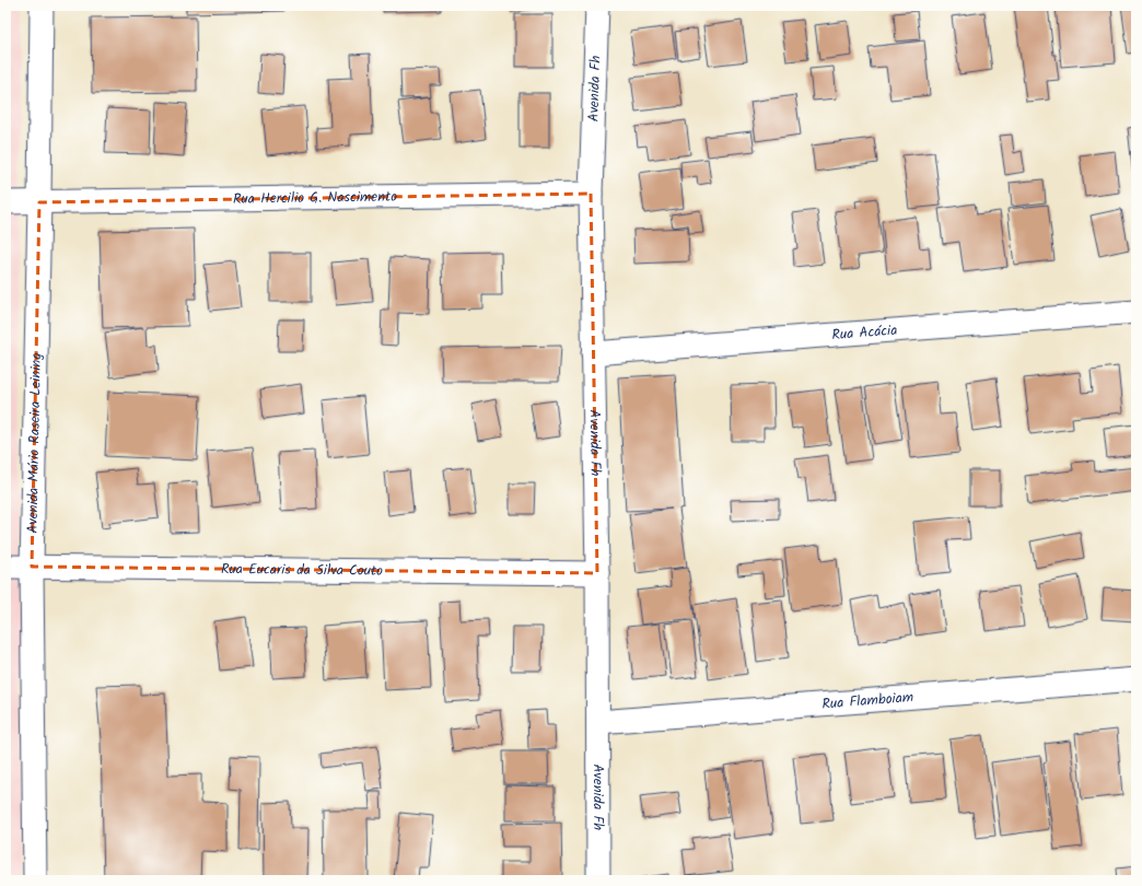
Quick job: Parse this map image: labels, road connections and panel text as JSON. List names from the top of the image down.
{
  "streets": {
    "street": [
      "Avenida Fh",
      "Rua Hercilio G. Nascimento",
      "Rua Acácia",
      "Avenida Mário Raseira Leining",
      "Rua Eucaris da Silva Couto",
      "Rua Flamboiam"
    ]
  },
  "crossings": [
    ["Avenida Fh", "Rua Hercilio G. Nascimento"],
    ["Avenida Fh", "Rua Acácia"],
    ["Avenida Fh", "Rua Eucaris da Silva Couto"],
    ["Avenida Fh", "Rua Flamboiam"],
    ["Rua Hercilio G. Nascimento", "Avenida Mário Raseira Leining"],
    ["Avenida Mário Raseira Leining", "Rua Eucaris da Silva Couto"]
  ]
}
